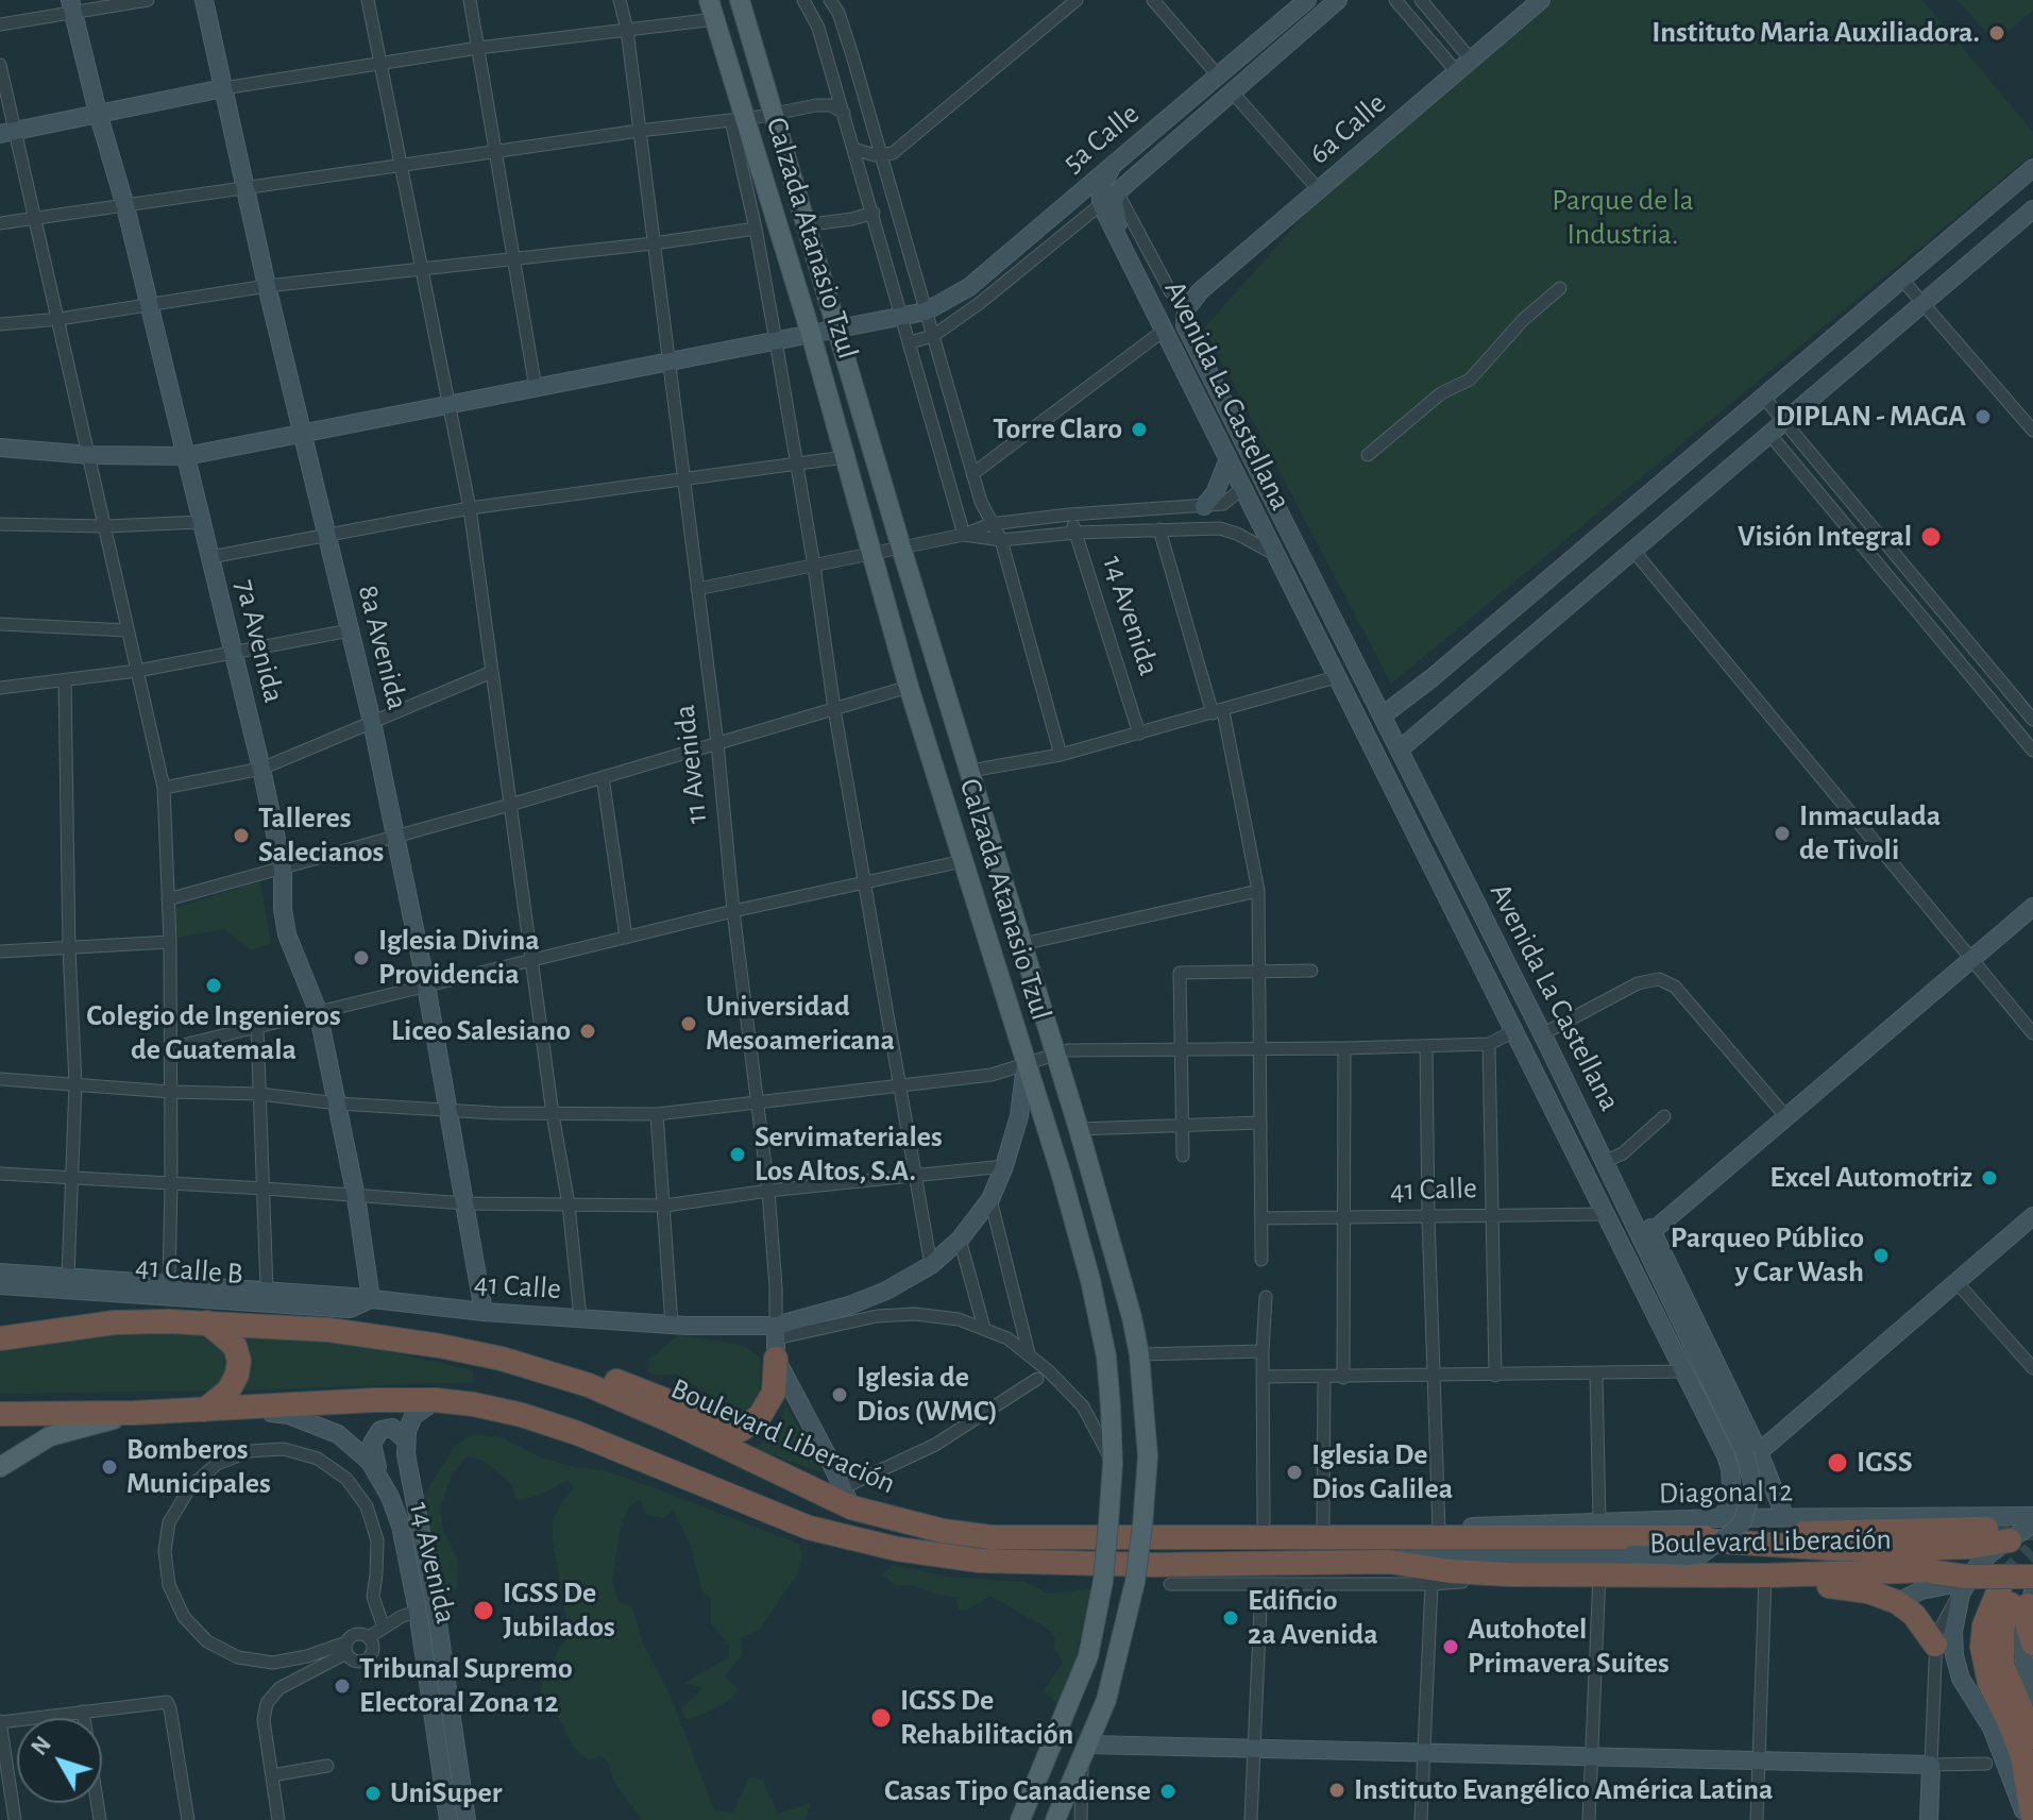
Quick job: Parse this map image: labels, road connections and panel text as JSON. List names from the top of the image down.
{
  "streets": {
    "highway": ["Boulevard Liberación"],
    "main road": [
      "6a Calle",
      "5a Calle",
      "Calzada Atanasio Tzul",
      "Avenida La Castellana",
      "14 Avenida",
      "7a Avenida",
      "8a Avenida",
      "11 Avenida",
      "41 Calle",
      "41 Calle B",
      "Diagonal 12"
    ]
  },
  "crossings": [
    ["6a Calle", "Avenida La Castellana"],
    ["5a Calle", "Calzada Atanasio Tzul"],
    ["5a Calle", "Avenida La Castellana"],
    ["5a Calle", "7a Avenida"],
    ["5a Calle", "8a Avenida"],
    ["5a Calle", "11 Avenida"],
    ["Calzada Atanasio Tzul", "41 Calle"],
    ["Avenida La Castellana", "41 Calle"],
    ["Avenida La Castellana", "Boulevard Liberación"],
    ["Avenida La Castellana", "Diagonal 12"],
    ["14 Avenida", "Boulevard Liberación"],
    ["7a Avenida", "41 Calle"],
    ["7a Avenida", "41 Calle B"],
    ["8a Avenida", "41 Calle"],
    ["11 Avenida", "41 Calle"],
    ["11 Avenida", "Boulevard Liberación"],
    ["41 Calle", "41 Calle B"],
    ["Boulevard Liberación", "Diagonal 12"]
  ],
  "parks": ["Parque de la Industria."],
  "places": [
    "Instituto Maria Auxiliadora.",
    "DIPLAN - MAGA",
    "Torre Claro",
    "Visión Integral",
    "Inmaculada de Tivoli",
    "Talleres Salecianos",
    "Iglesia Divina Providencia",
    "Colegio de Ingenieros de Guatemala",
    "Universidad Mesoamericana",
    "Liceo Salesiano",
    "Servimateriales Los Altos, S.A.",
    "Excel Automotriz",
    "Parqueo Público y Car Wash",
    "Iglesia de Dios (WMC)",
    "IGSS",
    "Bomberos Municipales",
    "Iglesia De Dios Galilea",
    "IGSS De Jubilados",
    "Edificio 2a Avenida",
    "Autohotel Primavera Suites",
    "Tribunal Supremo Electoral Zona 12",
    "IGSS De Rehabilitación",
    "Instituto Evangélico América Latina",
    "Casas Tipo Canadiense",
    "UniSuper"
  ],
  "north": "top left"
}
